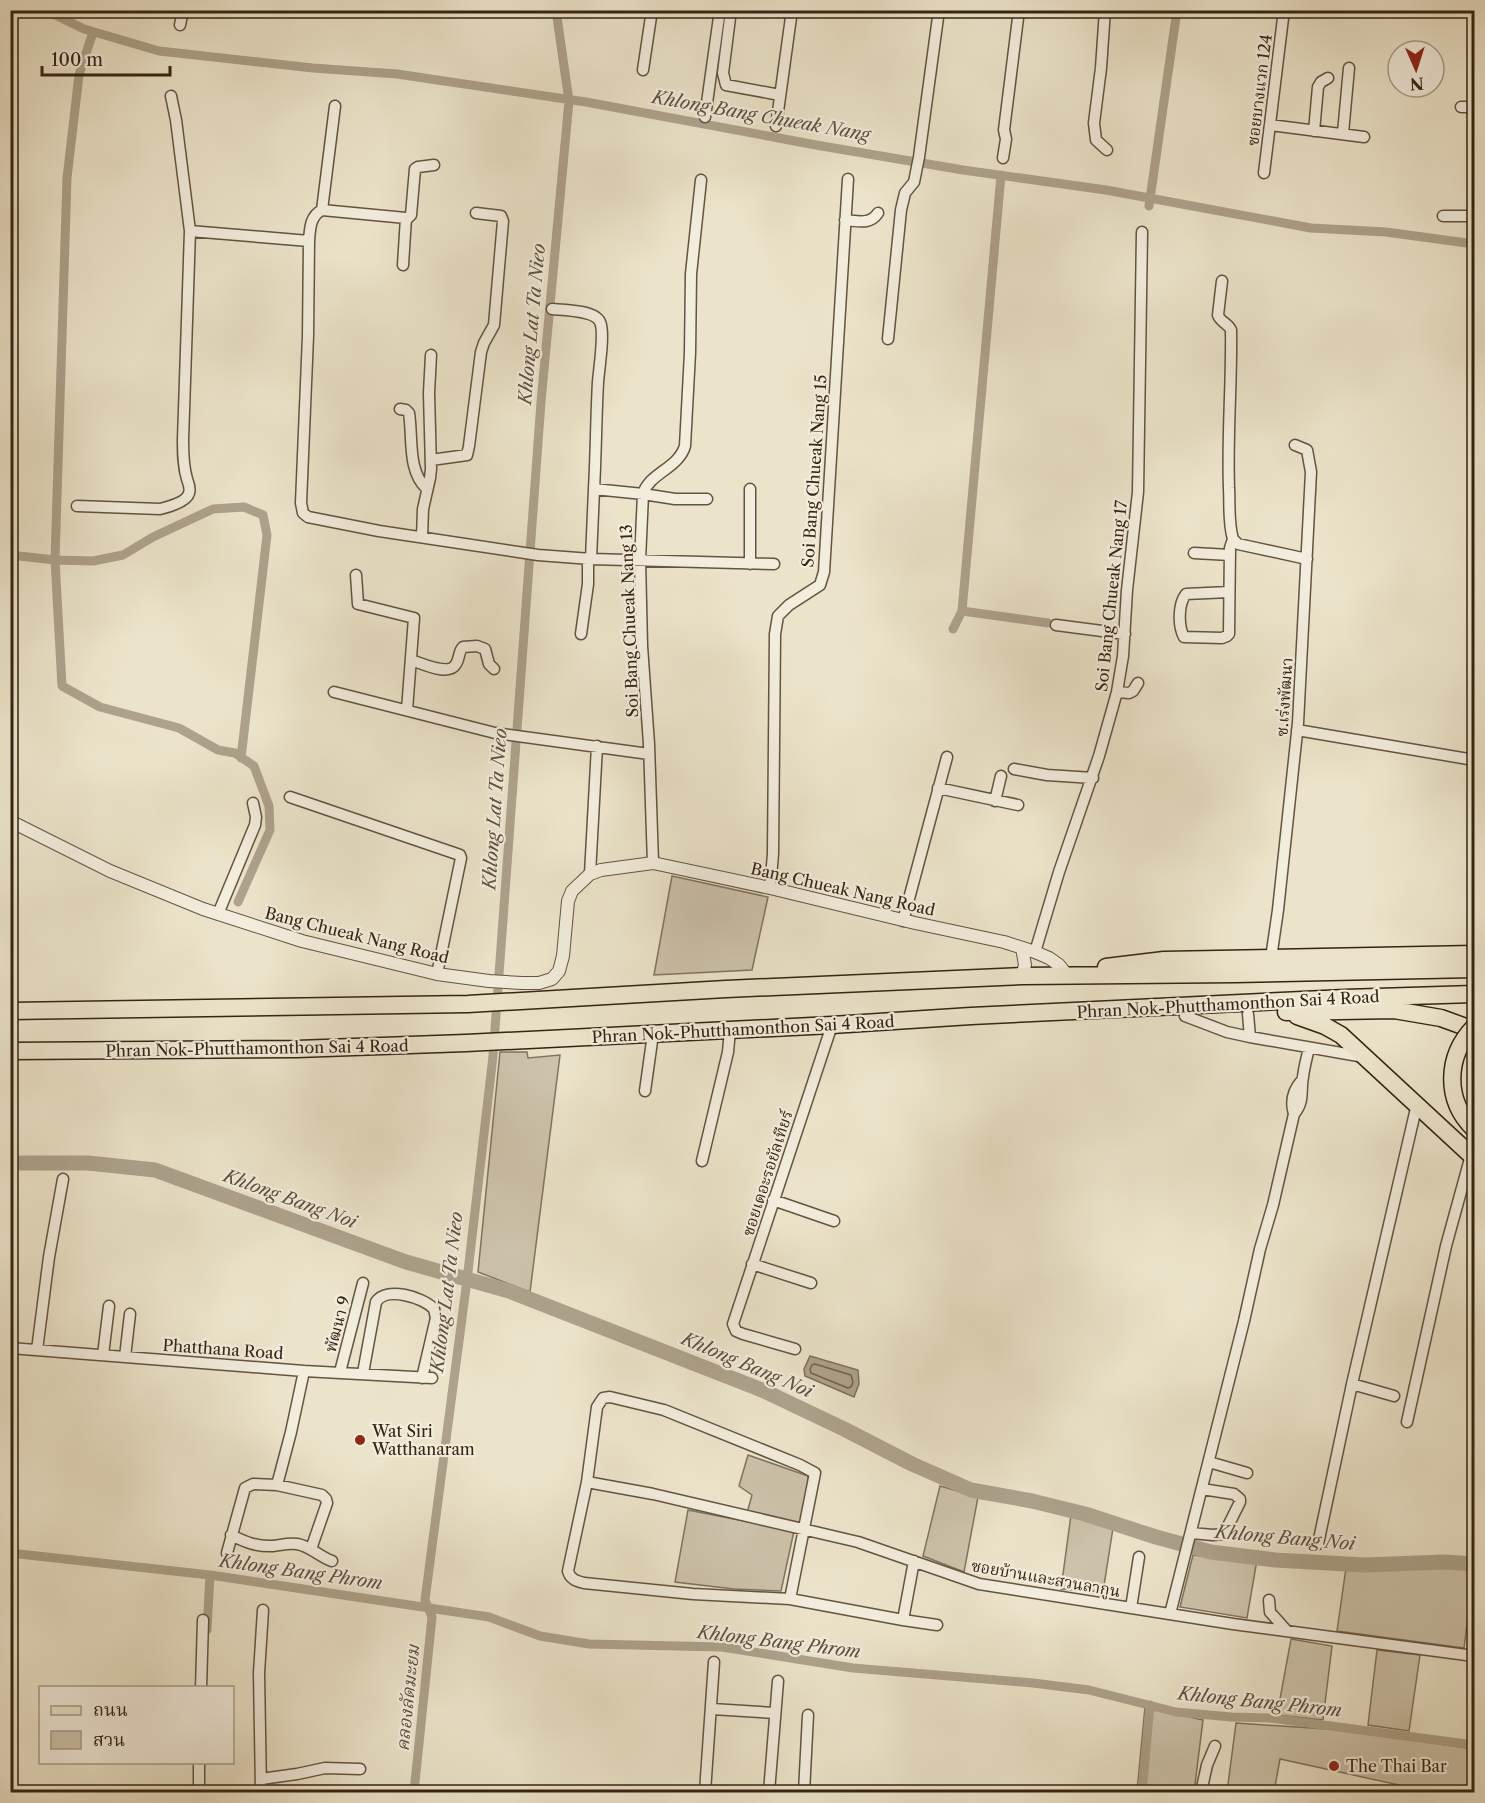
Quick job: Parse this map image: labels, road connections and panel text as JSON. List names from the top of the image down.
{
  "streets": {
    "main road": ["Phran Nok-Phutthamonthon Sai 4 Road"],
    "street": [
      "ซอยบางแวก 124",
      "Soi Bang Chueak Nang 15",
      "Soi Bang Chueak Nang 17",
      "Soi Bang Chueak Nang 13",
      "ซ.เร่งพัฒนา",
      "Bang Chueak Nang Road",
      "ซอยเดอะรอยัลเทียร์",
      "พัฒนา 9",
      "Phatthana Road",
      "ซอยบ้านและสวนลากูน"
    ]
  },
  "crossings": [
    ["Soi Bang Chueak Nang 15", "Bang Chueak Nang Road"],
    ["Soi Bang Chueak Nang 17", "Bang Chueak Nang Road"],
    ["Soi Bang Chueak Nang 13", "Bang Chueak Nang Road"],
    ["Bang Chueak Nang Road", "Phran Nok-Phutthamonthon Sai 4 Road"],
    ["Phran Nok-Phutthamonthon Sai 4 Road", "ซอยเดอะรอยัลเทียร์"],
    ["พัฒนา 9", "Phatthana Road"]
  ],
  "water": [
    "Khlong Bang Chueak Nang",
    "Khlong Lat Ta Nieo",
    "Khlong Bang Noi",
    "Khlong Bang Phrom",
    "คลองลัดมะยม"
  ],
  "places": ["Wat Siri Watthanaram", "The Thai Bar"],
  "legend": ["ถนน", "สวน"],
  "scale_bar": "100 m",
  "north": "bottom"
}
